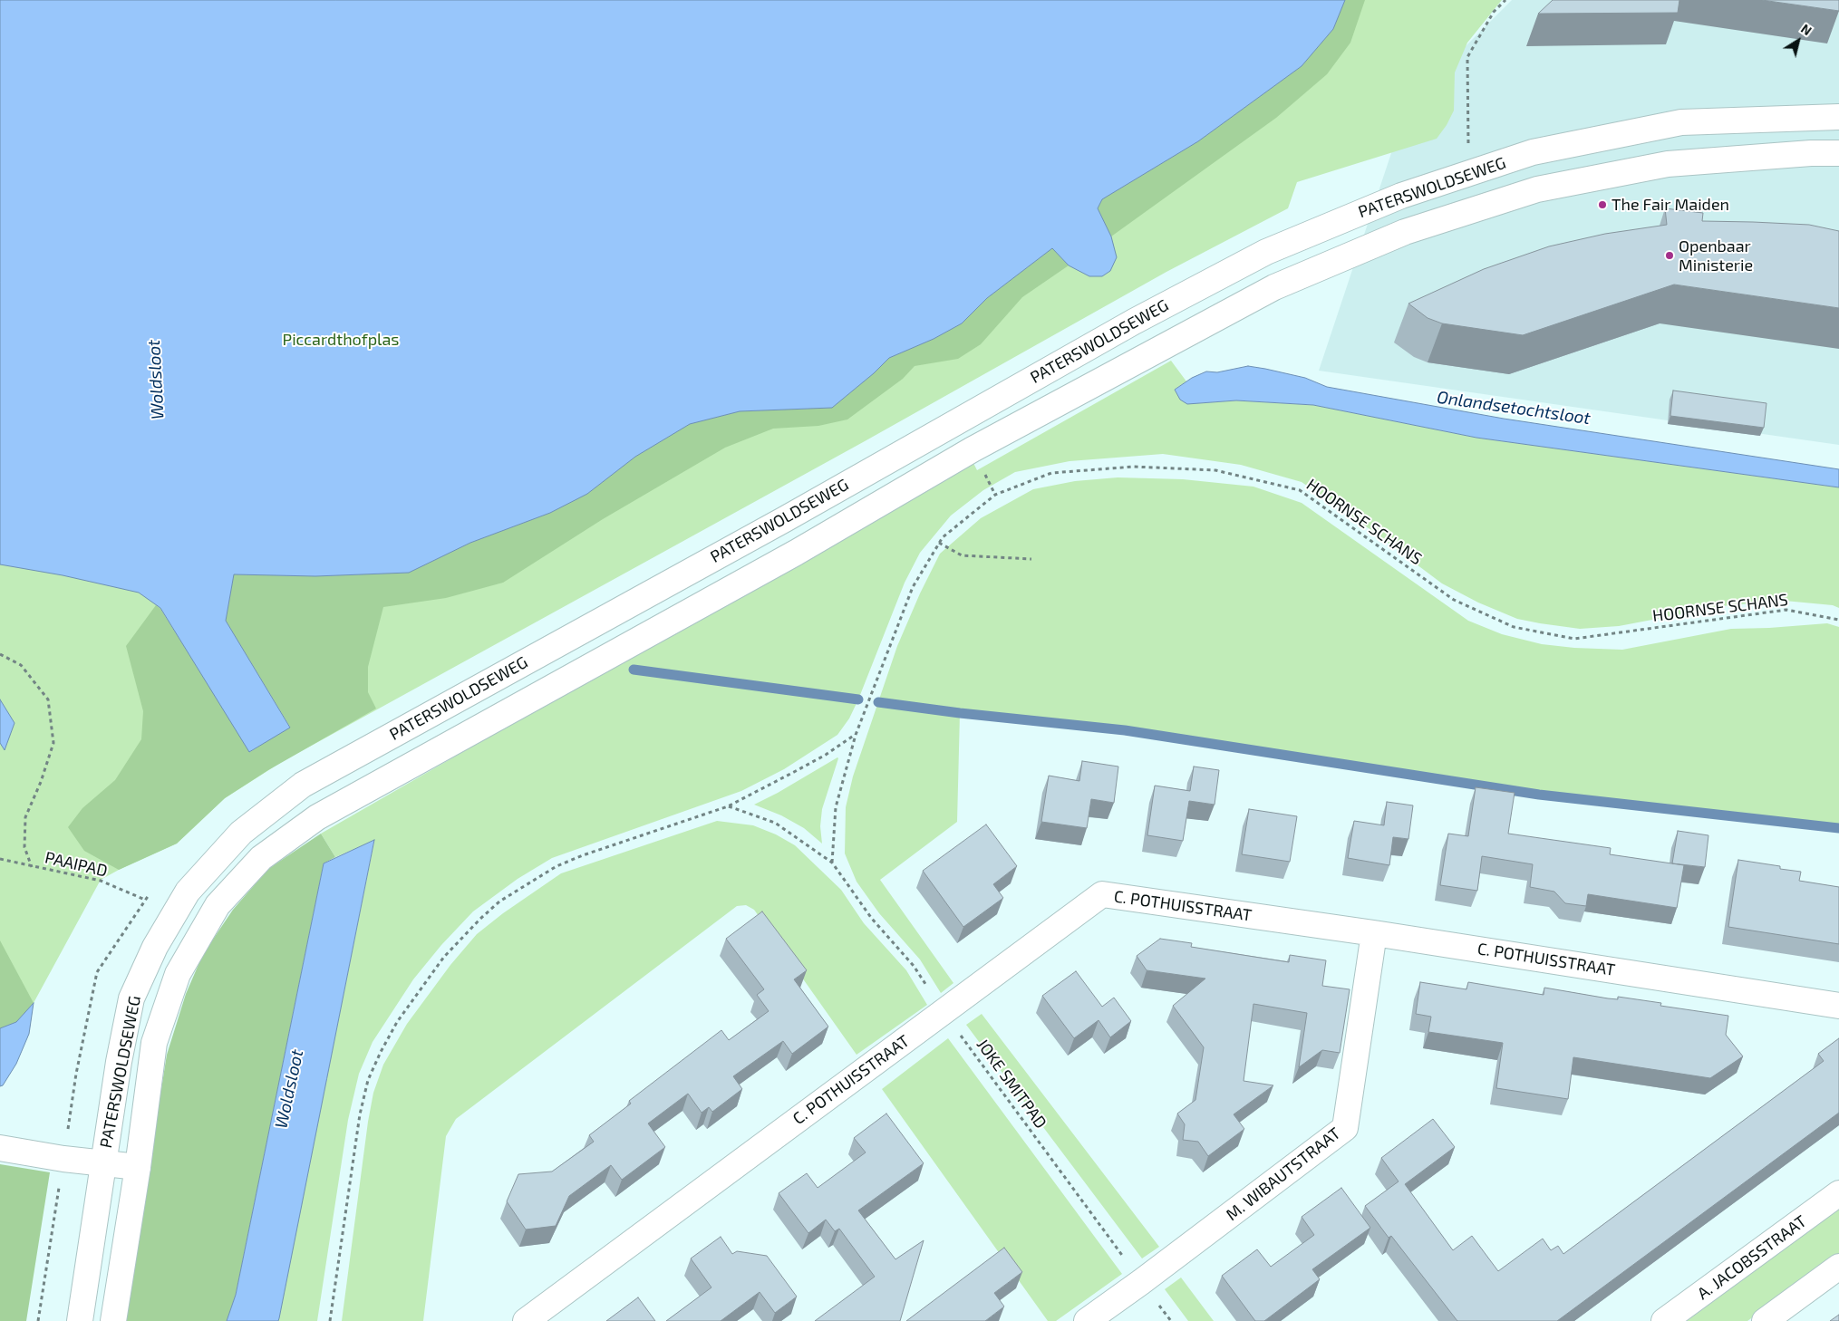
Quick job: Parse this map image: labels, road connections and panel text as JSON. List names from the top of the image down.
{
  "streets": {
    "main road": [
      "PATERSWOLDSEWEG",
      "C. POTHUISSTRAAT",
      "M. WIBAUTSTRAAT",
      "A. JACOBSSTRAAT"
    ],
    "path": ["HOORNSE SCHANS", "PAAIPAD", "JOKE SMITPAD"]
  },
  "crossings": [
    ["HOORNSE SCHANS", "JOKE SMITPAD"],
    ["C. POTHUISSTRAAT", "JOKE SMITPAD"],
    ["C. POTHUISSTRAAT", "M. WIBAUTSTRAAT"],
    ["JOKE SMITPAD", "M. WIBAUTSTRAAT"]
  ],
  "water": ["Woldsloot", "Onlandsetochtsloot"],
  "parks": ["Piccardthofplas"],
  "places": ["The Fair Maiden", "Openbaar Ministerie"],
  "north": "top right"
}
